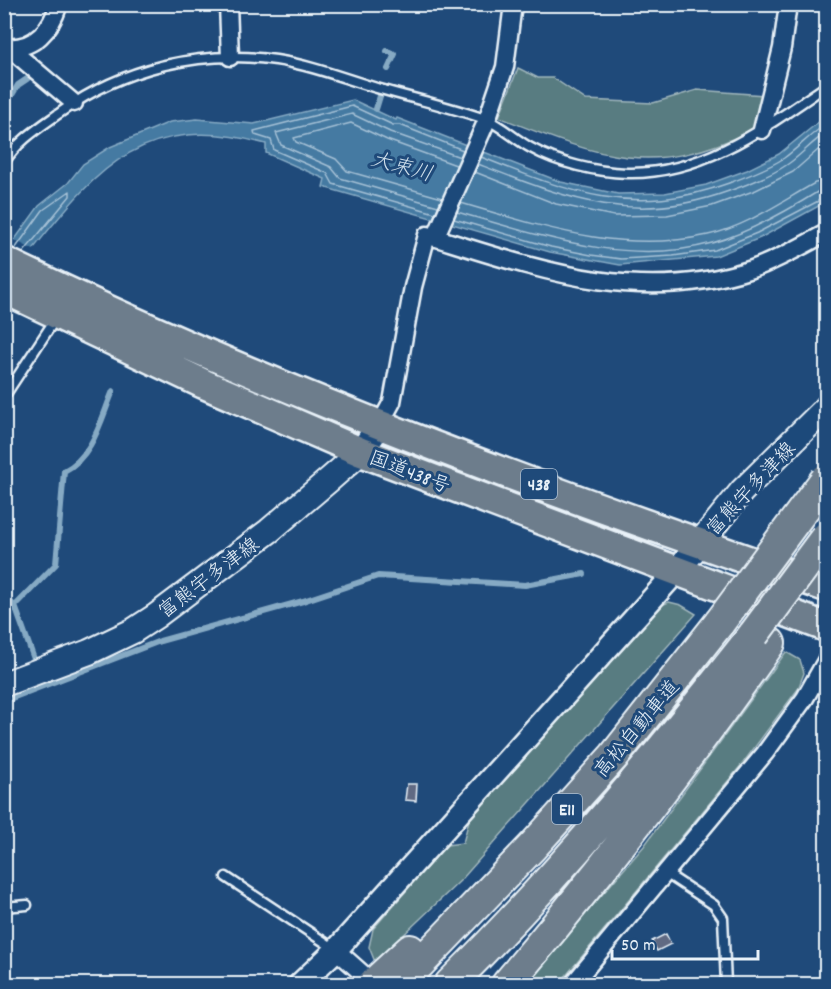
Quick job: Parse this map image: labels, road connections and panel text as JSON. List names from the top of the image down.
{
  "streets": {
    "highway": [
      "国道438号",
      "438",
      "高松自動車道",
      "E11"
    ],
    "main road": ["富熊宇多津線"]
  },
  "crossings": [
    ["国道438号", "富熊宇多津線"]
  ],
  "water": ["大束川"],
  "scale_bar": "50 m"
}
